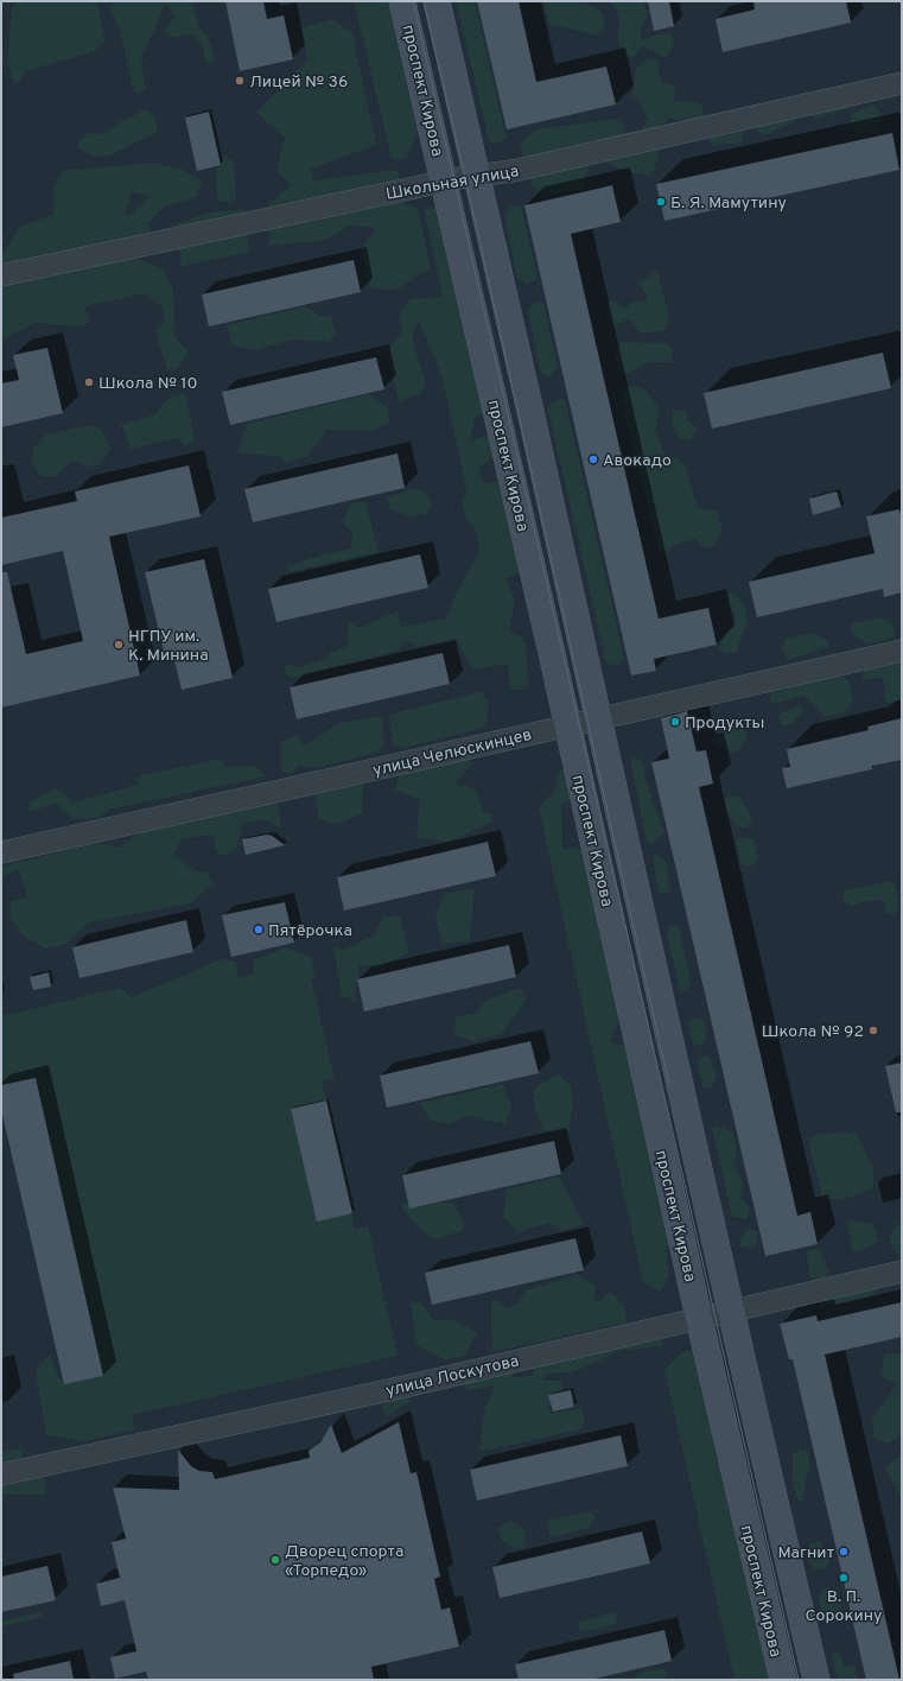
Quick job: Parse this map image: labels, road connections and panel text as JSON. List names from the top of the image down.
{
  "streets": {
    "street": [
      "проспект Кирова",
      "Школьная улица",
      "улица Челюскинцев",
      "улица Лоскутова"
    ]
  },
  "crossings": [
    ["проспект Кирова", "Школьная улица"],
    ["проспект Кирова", "улица Челюскинцев"],
    ["проспект Кирова", "улица Лоскутова"]
  ],
  "places": [
    "Лицей № 36",
    "Б. Я. Мамутину",
    "Школа № 10",
    "Авокадо",
    "НГПУ им. К. Минина",
    "Продукты",
    "Пятёрочка",
    "Школа № 92",
    "Магнит",
    "Дворец спорта «Торпедо»",
    "В. П. Сорокину"
  ]
}
